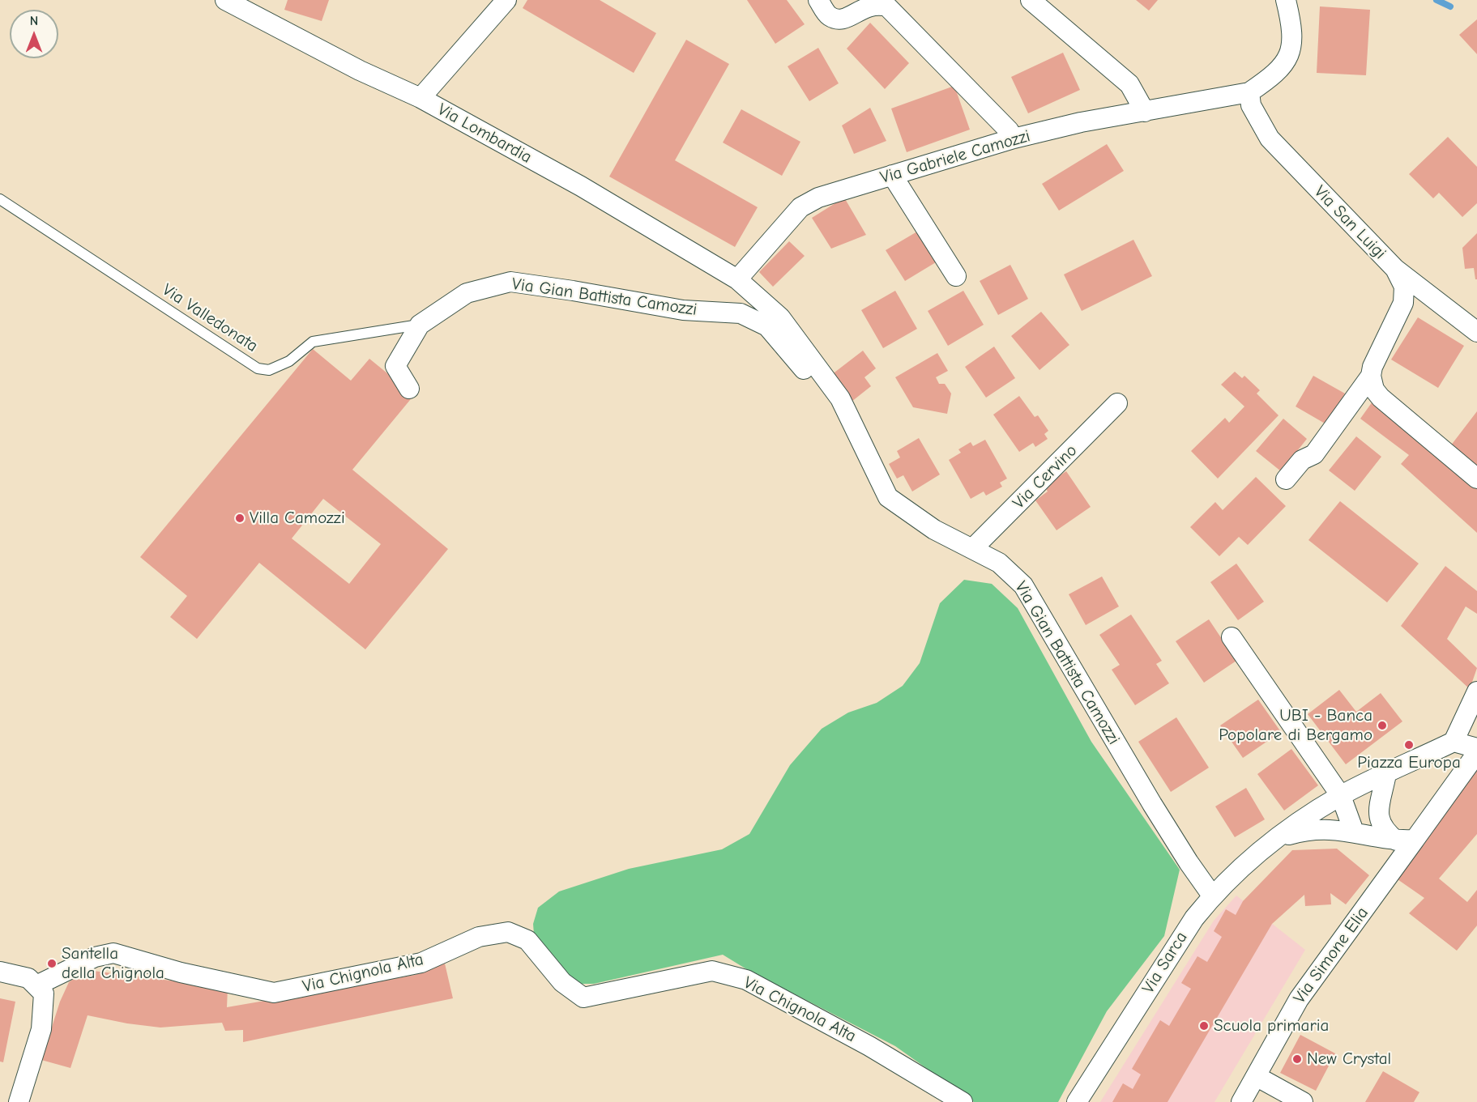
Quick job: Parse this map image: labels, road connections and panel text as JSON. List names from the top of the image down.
{
  "streets": {
    "street": [
      "Via Lombardia",
      "Via Gabriele Camozzi",
      "Via San Luigi",
      "Via Gian Battista Camozzi",
      "Via Cervino",
      "Via Simone Elia",
      "Via Sarca",
      "Via Chignola Alta"
    ],
    "lane": ["Via Valledonata"]
  },
  "crossings": [
    ["Via Lombardia", "Via Gabriele Camozzi"],
    ["Via Lombardia", "Via Gian Battista Camozzi"],
    ["Via Gabriele Camozzi", "Via San Luigi"],
    ["Via Gabriele Camozzi", "Via Gian Battista Camozzi"],
    ["Via Gian Battista Camozzi", "Via Valledonata"],
    ["Via Gian Battista Camozzi", "Via Cervino"],
    ["Via Gian Battista Camozzi", "Via Sarca"]
  ],
  "places": [
    "Villa Camozzi",
    "UBI - Banca Popolare di Bergamo",
    "Piazza Europa",
    "Santella della Chignola",
    "Scuola primaria",
    "New Crystal"
  ],
  "north": "top"
}
